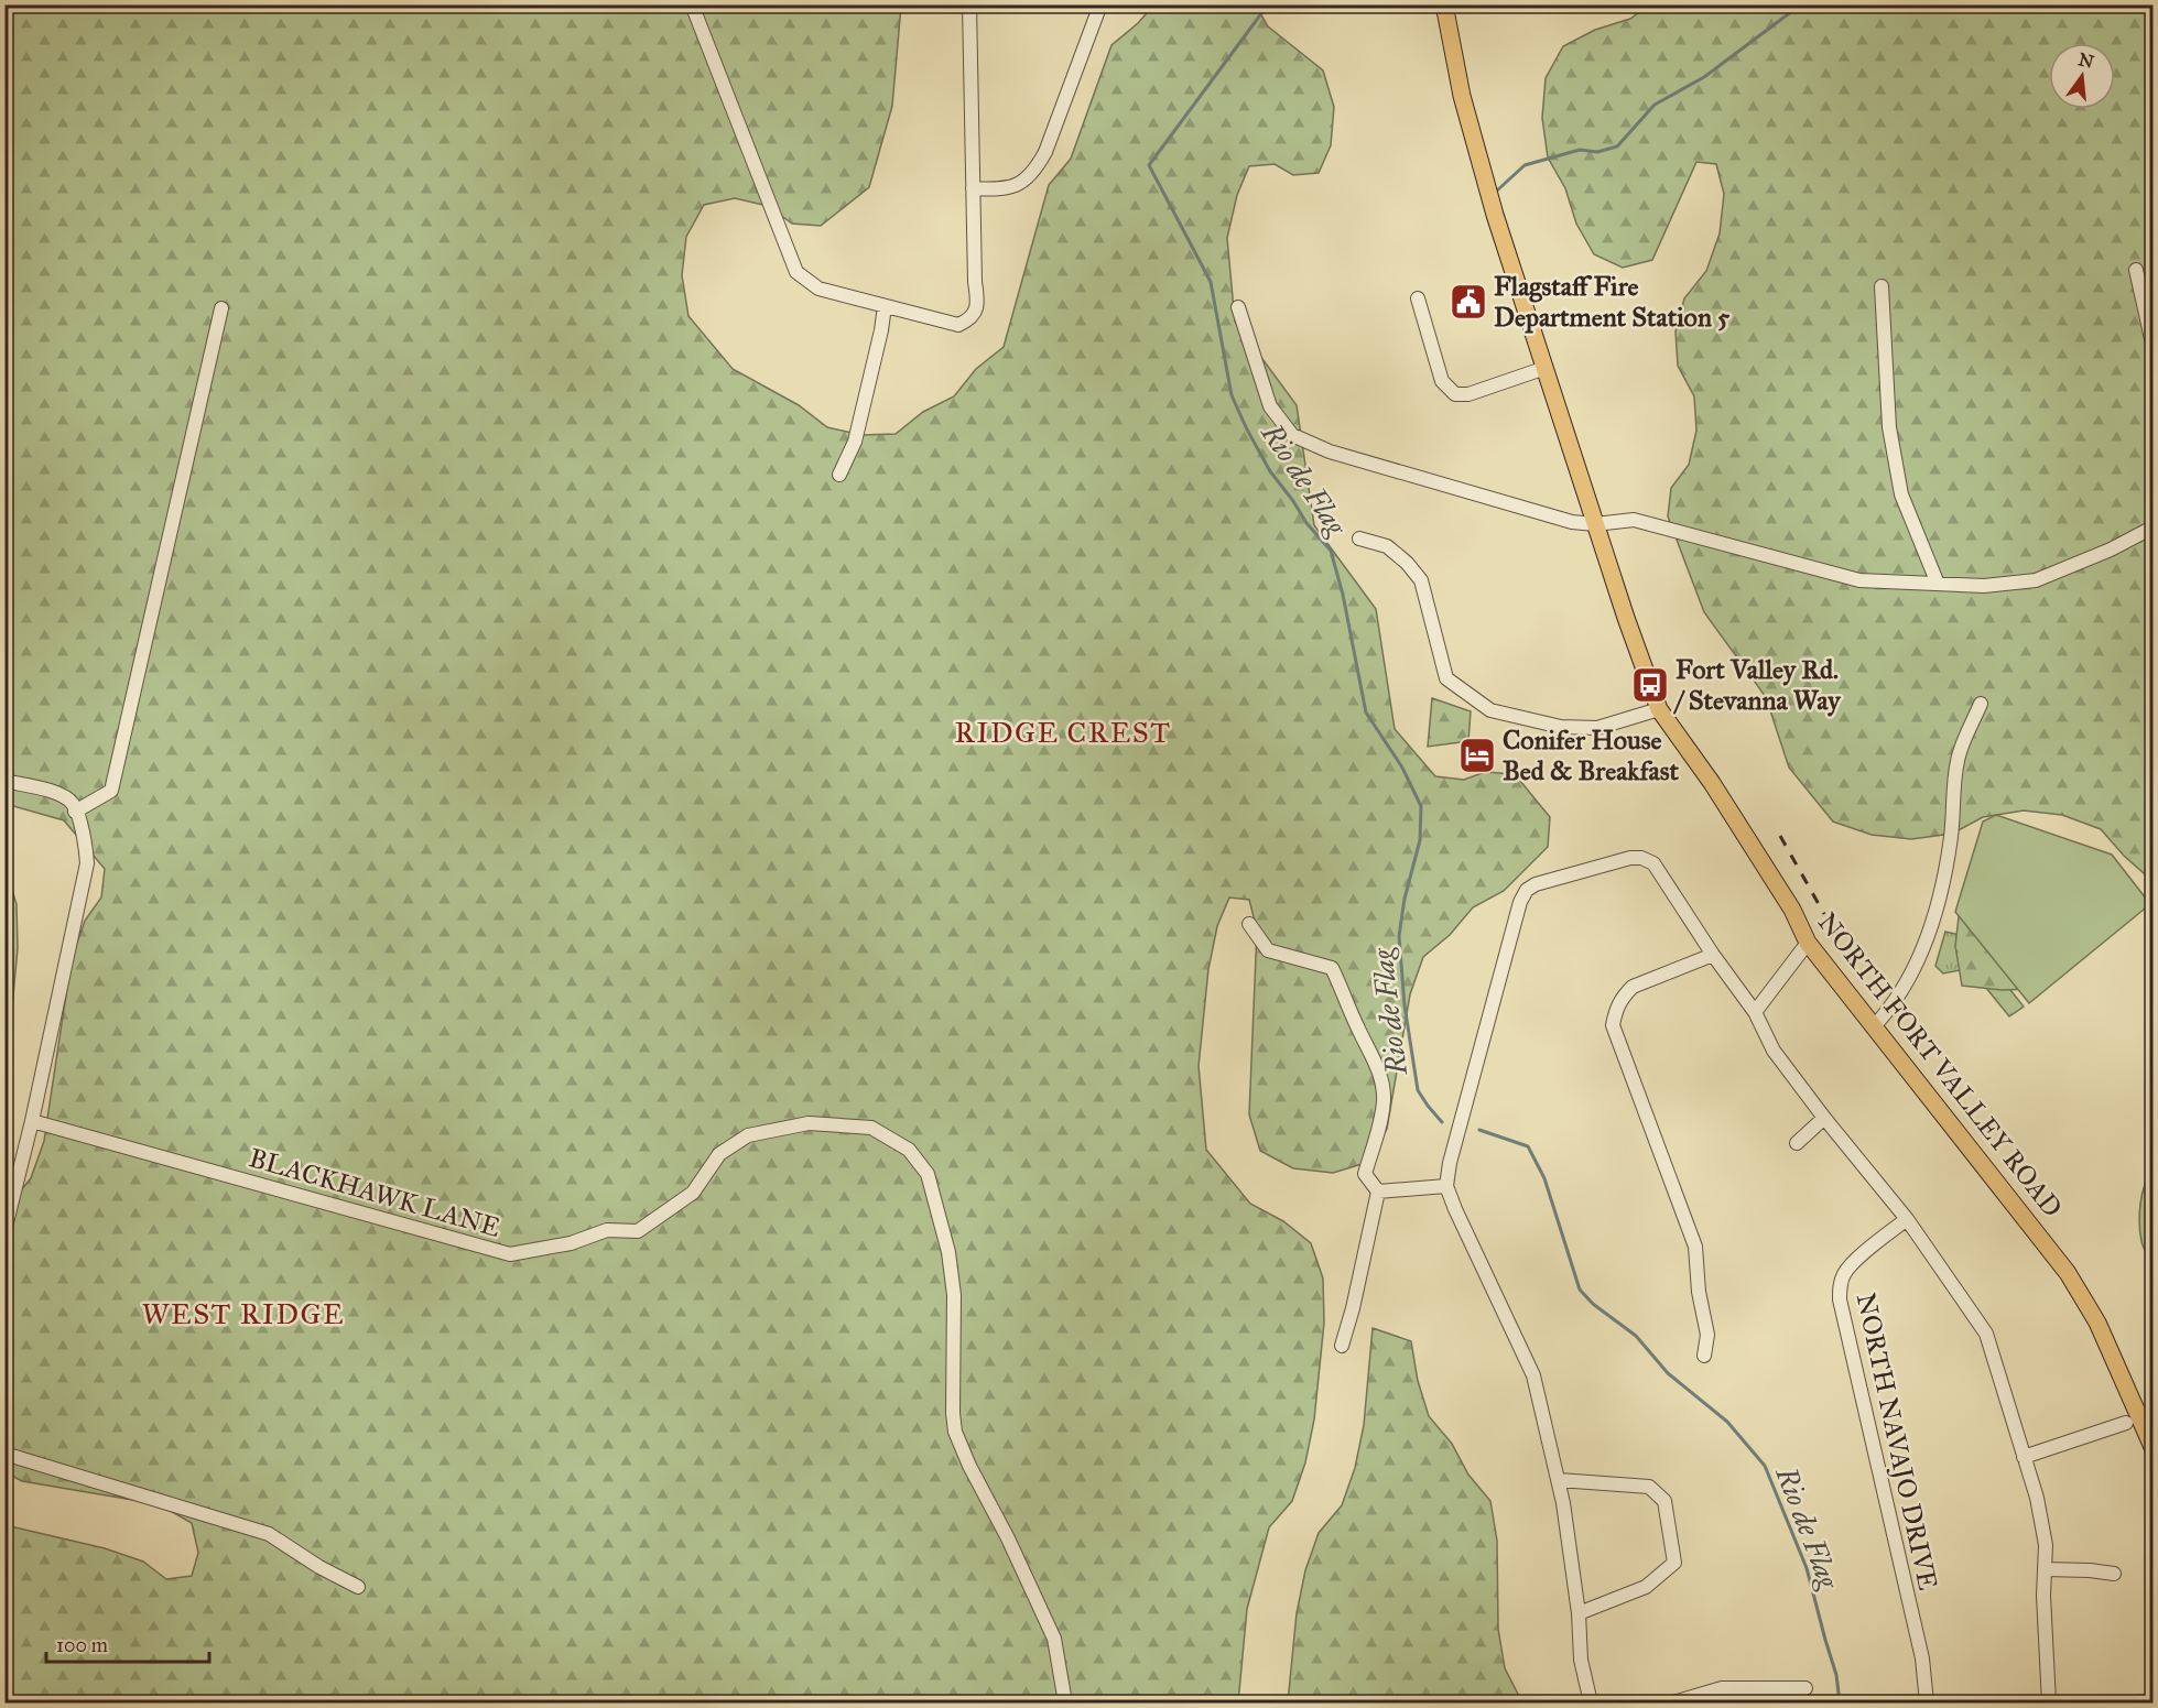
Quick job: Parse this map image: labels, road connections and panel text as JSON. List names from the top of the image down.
{
  "streets": {
    "main road": ["NORTH FORT VALLEY ROAD"],
    "street": ["BLACKHAWK LANE", "NORTH NAVAJO DRIVE"]
  },
  "districts": ["RIDGE CREST", "WEST RIDGE"],
  "water": ["Rio de Flag"],
  "places": {
    "public building": ["Flagstaff Fire Department Station 5"],
    "bus stop": ["Fort Valley Rd. / Stevanna Way"],
    "hotel": ["Conifer House Bed & Breakfast"]
  },
  "scale_bar": "100 m",
  "north": "top"
}
